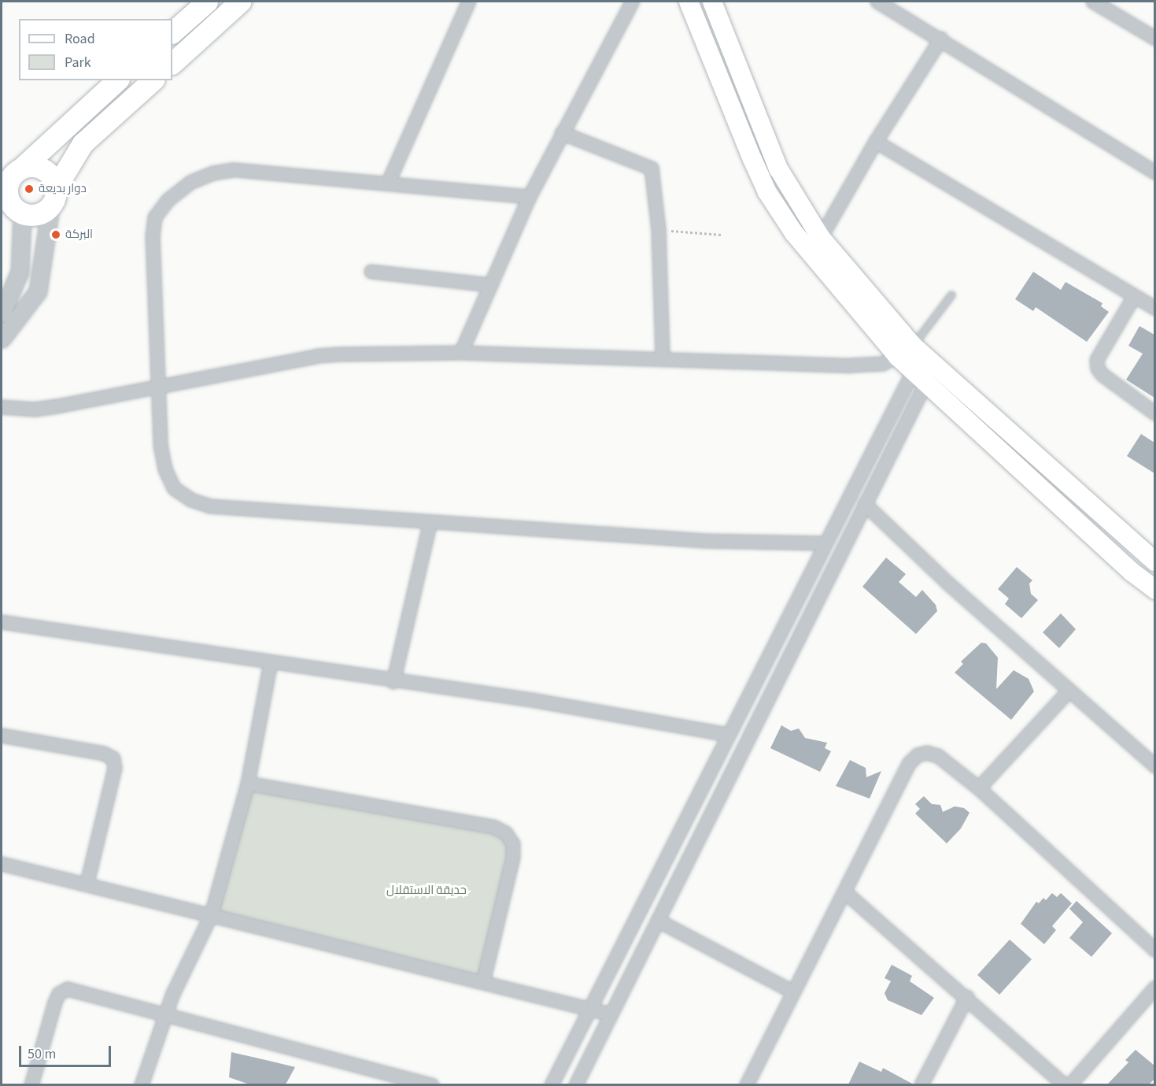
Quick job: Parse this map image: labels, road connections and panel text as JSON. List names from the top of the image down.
{
  "parks": ["حديقة الاستقلال"],
  "places": ["دوار بديعة", "البركة"],
  "legend": ["Road", "Park"],
  "scale_bar": "50 m"
}
